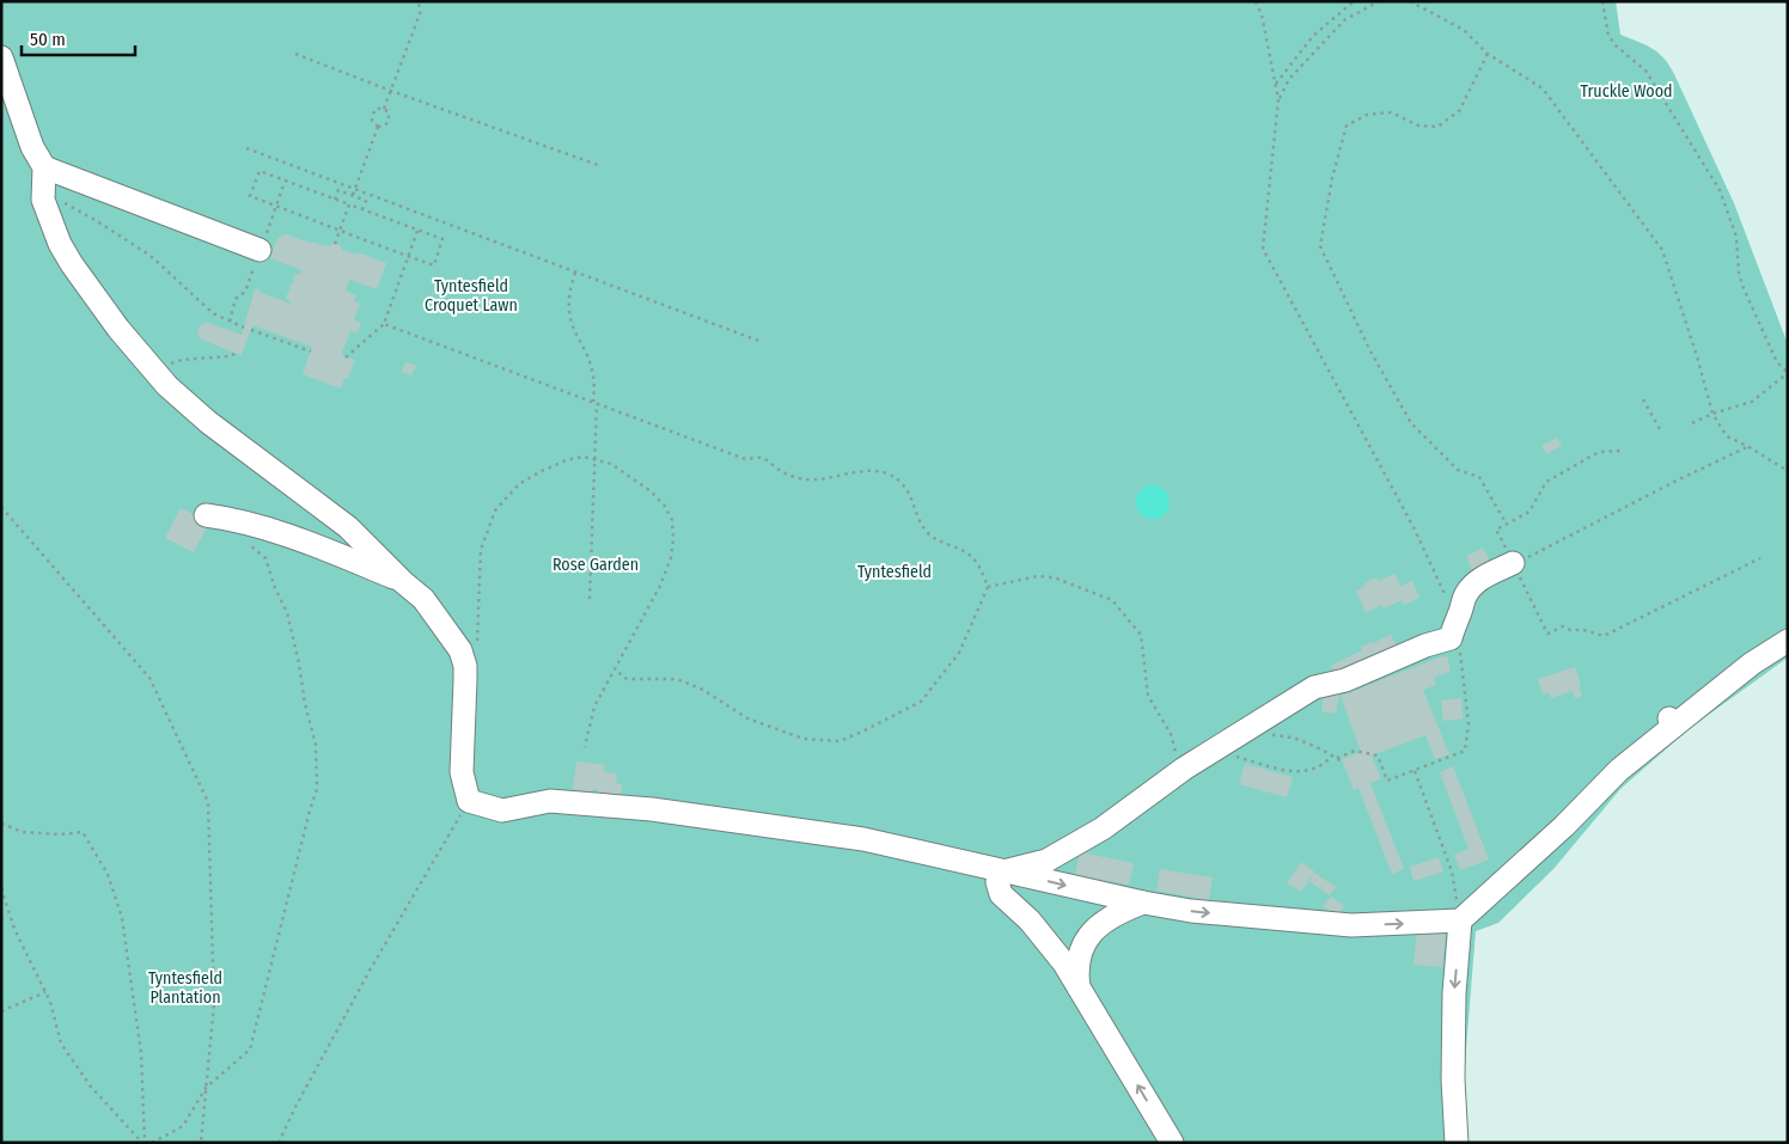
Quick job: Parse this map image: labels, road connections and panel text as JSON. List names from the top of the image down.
{
  "parks": [
    "Truckle Wood",
    "Tyntesfield Croquet Lawn",
    "Rose Garden",
    "Tyntesfield",
    "Tyntesfield Plantation"
  ],
  "scale_bar": "50 m"
}
